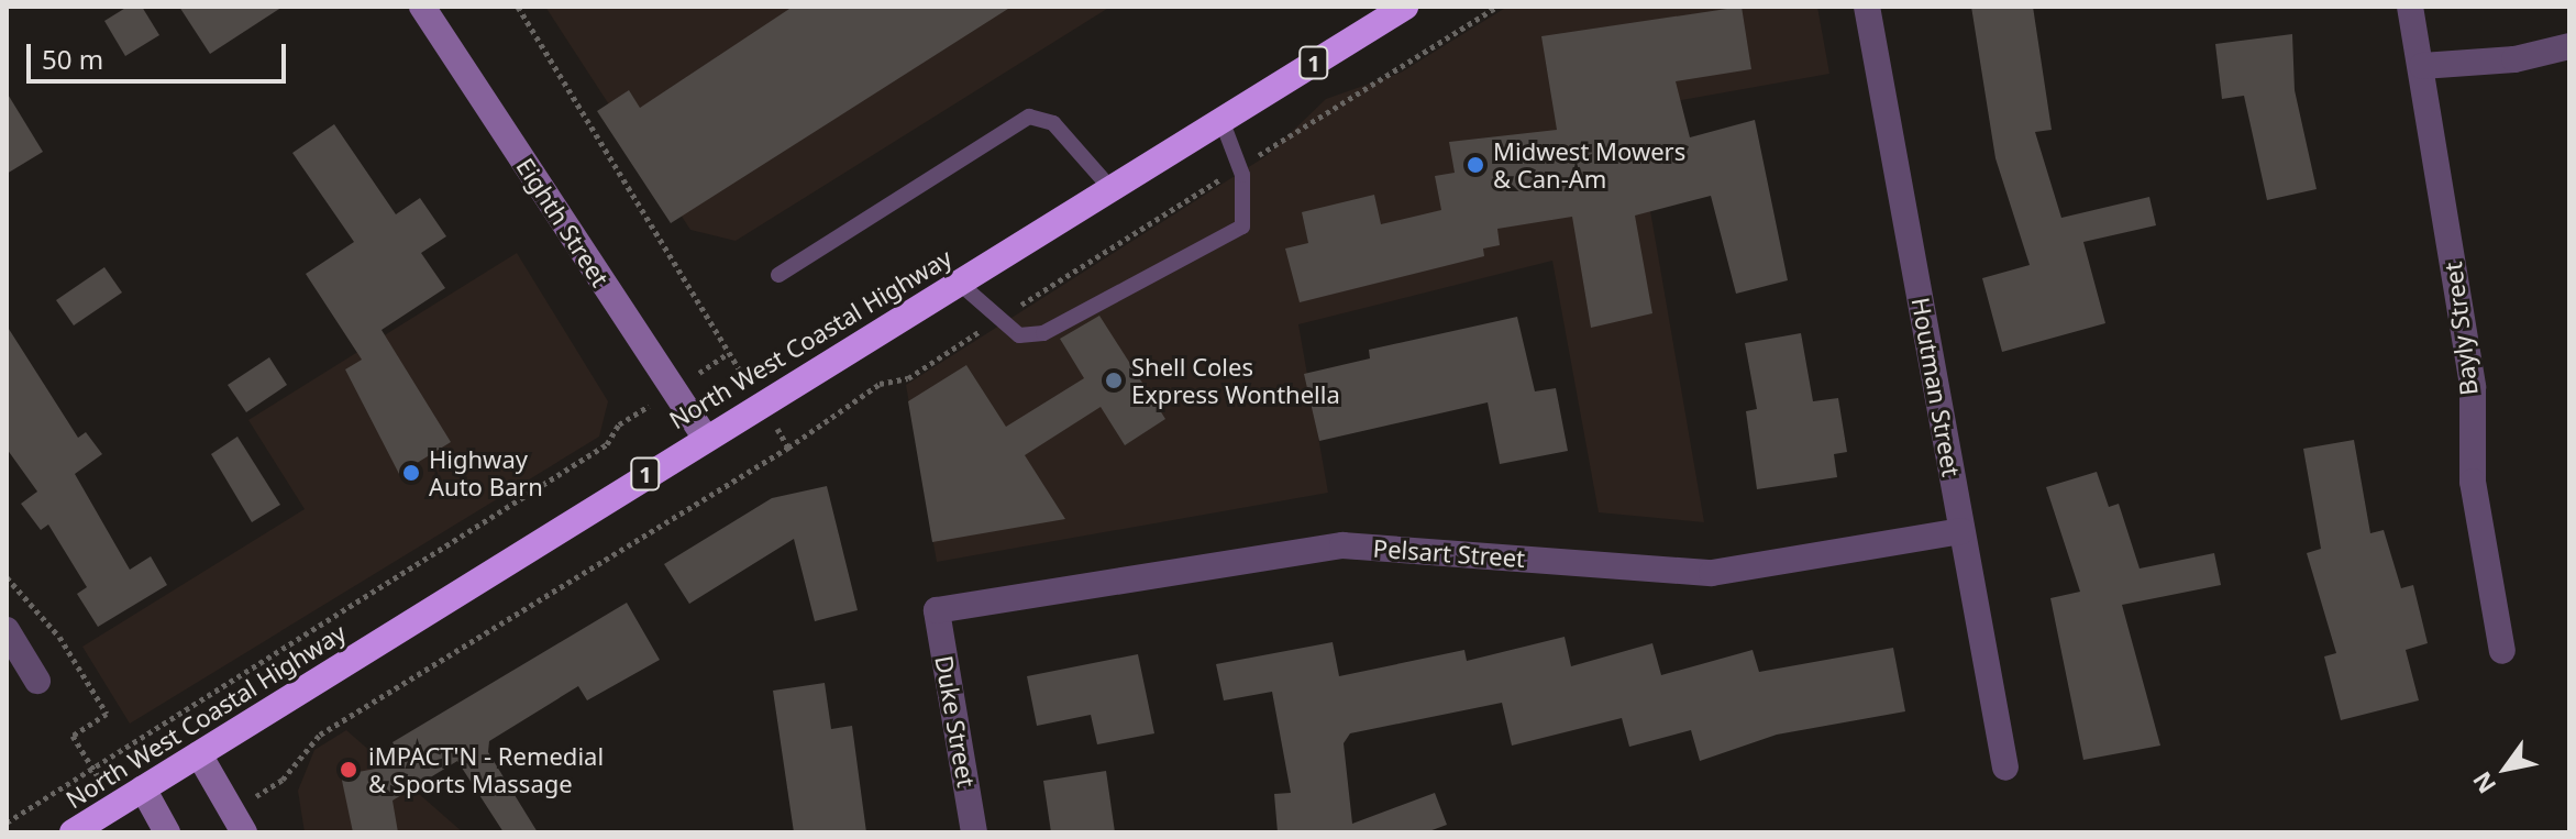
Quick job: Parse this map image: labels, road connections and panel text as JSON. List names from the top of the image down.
{
  "streets": {
    "highway": ["1", "North West Coastal Highway"],
    "street": [
      "Eighth Street",
      "Bayly Street",
      "Houtman Street",
      "Pelsart Street",
      "Duke Street"
    ]
  },
  "crossings": [
    ["Eighth Street", "North West Coastal Highway"],
    ["Houtman Street", "Pelsart Street"],
    ["Pelsart Street", "Duke Street"]
  ],
  "places": [
    "Midwest Mowers & Can-Am",
    "Shell Coles Express Wonthella",
    "Highway Auto Barn",
    "iMPACT'N - Remedial & Sports Massage"
  ],
  "scale_bar": "50 m",
  "north": "bottom left"
}
